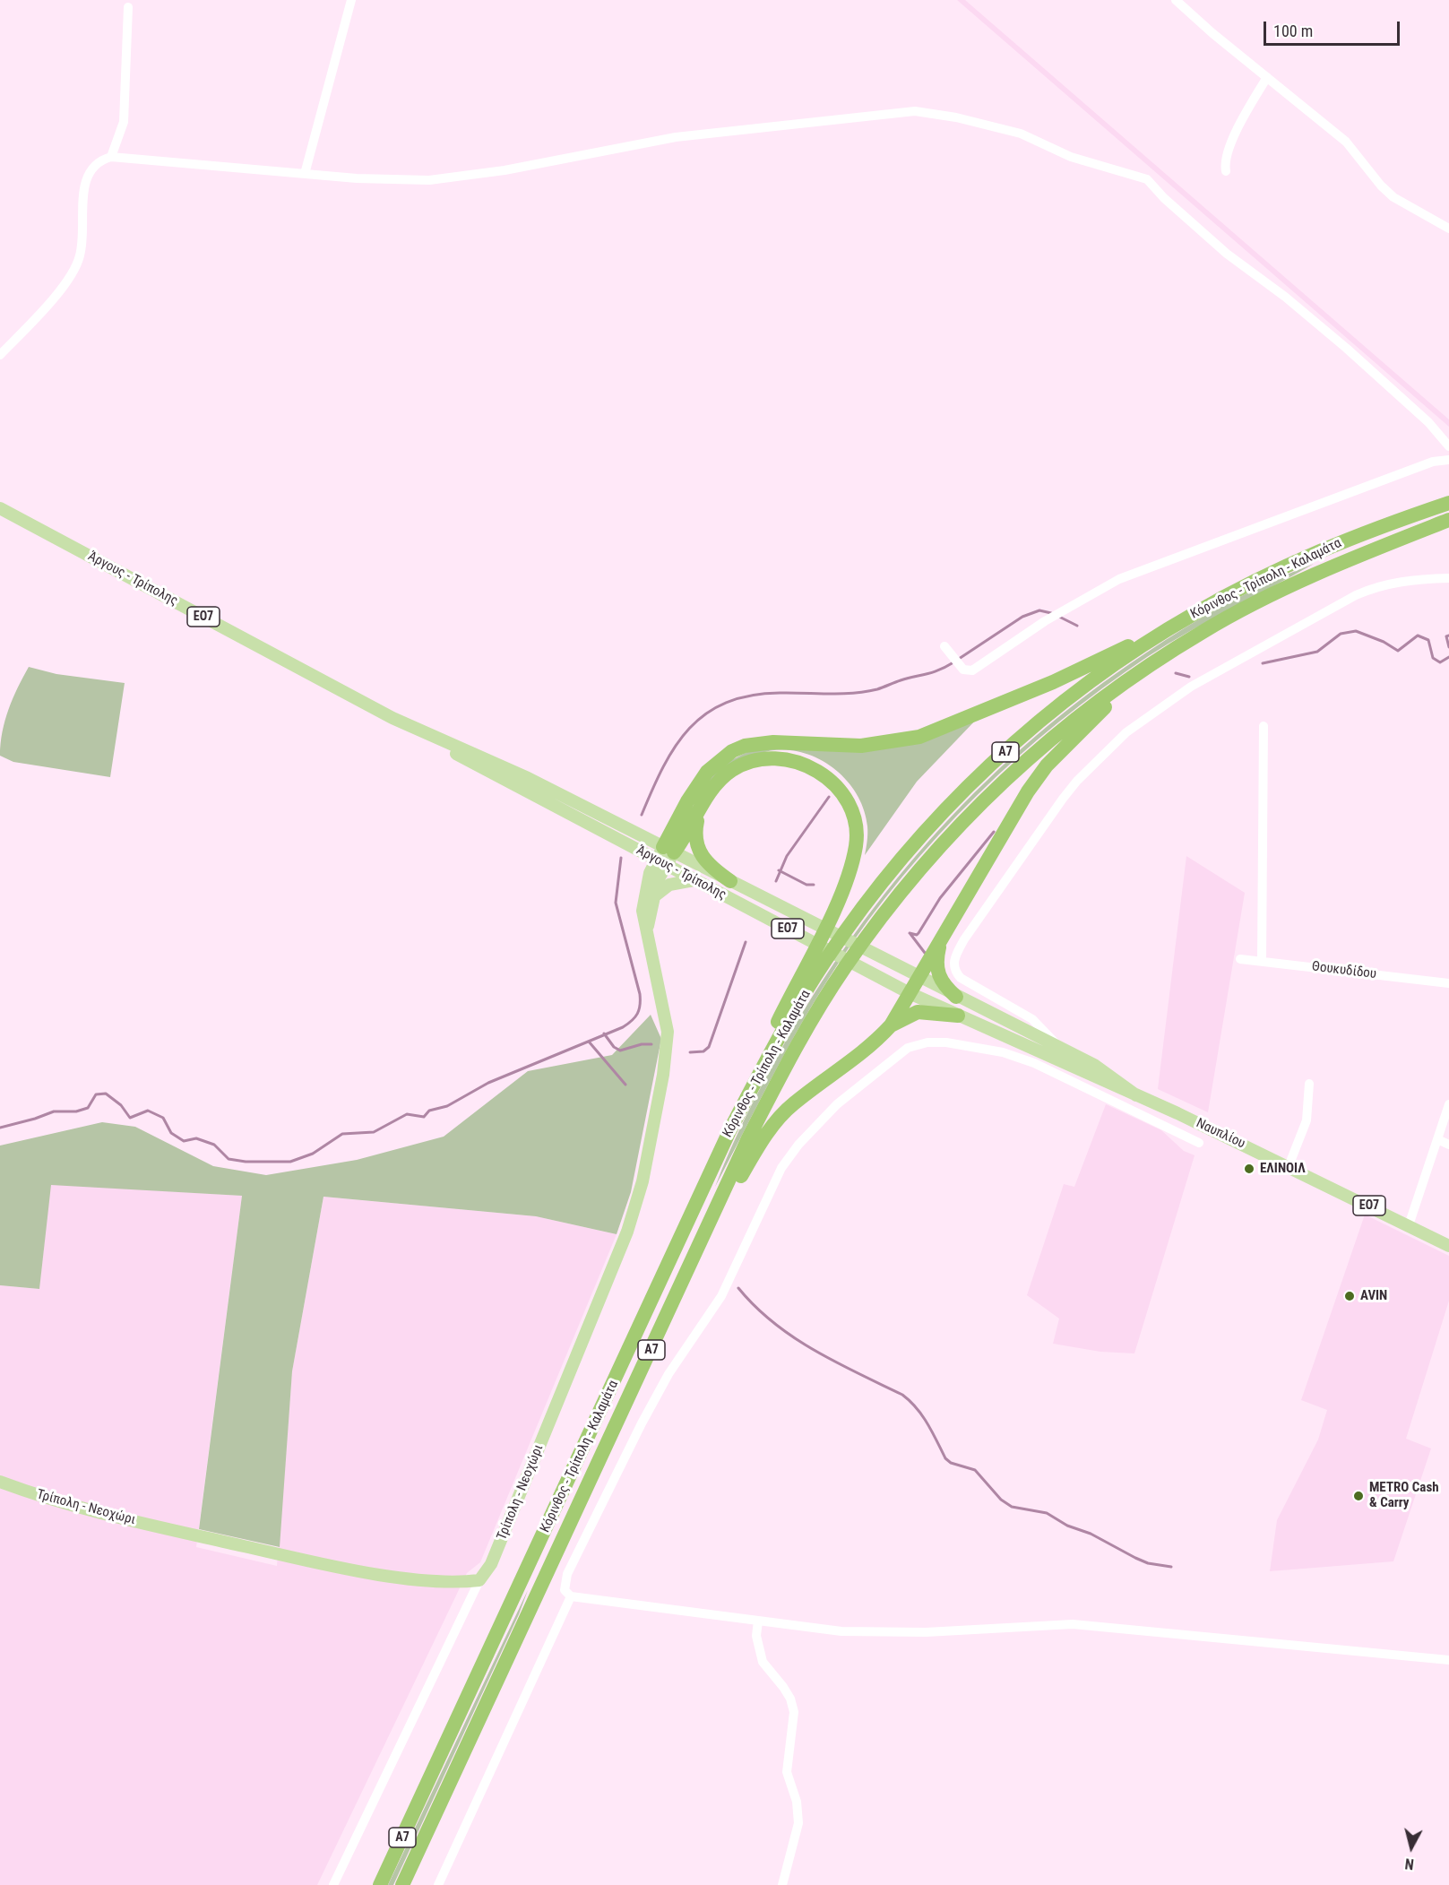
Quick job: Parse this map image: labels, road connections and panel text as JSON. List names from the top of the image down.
{
  "streets": {
    "highway": ["Κόρινθος - Τρίπολη - Καλαμάτα", "Α7"],
    "main road": [
      "Άργους - Τρίπολης",
      "ΕΟ7",
      "Ναυπλίου",
      "Τρίπολη - Νεοχώρι"
    ],
    "street": ["Θουκυδίδου"]
  },
  "crossings": [
    ["Άργους - Τρίπολης", "Ναυπλίου"],
    ["Άργους - Τρίπολης", "Τρίπολη - Νεοχώρι"]
  ],
  "places": ["ΕΛΙΝΟΙΛ", "AVIN", "METRO Cash & Carry"],
  "scale_bar": "100 m",
  "north": "bottom"
}
